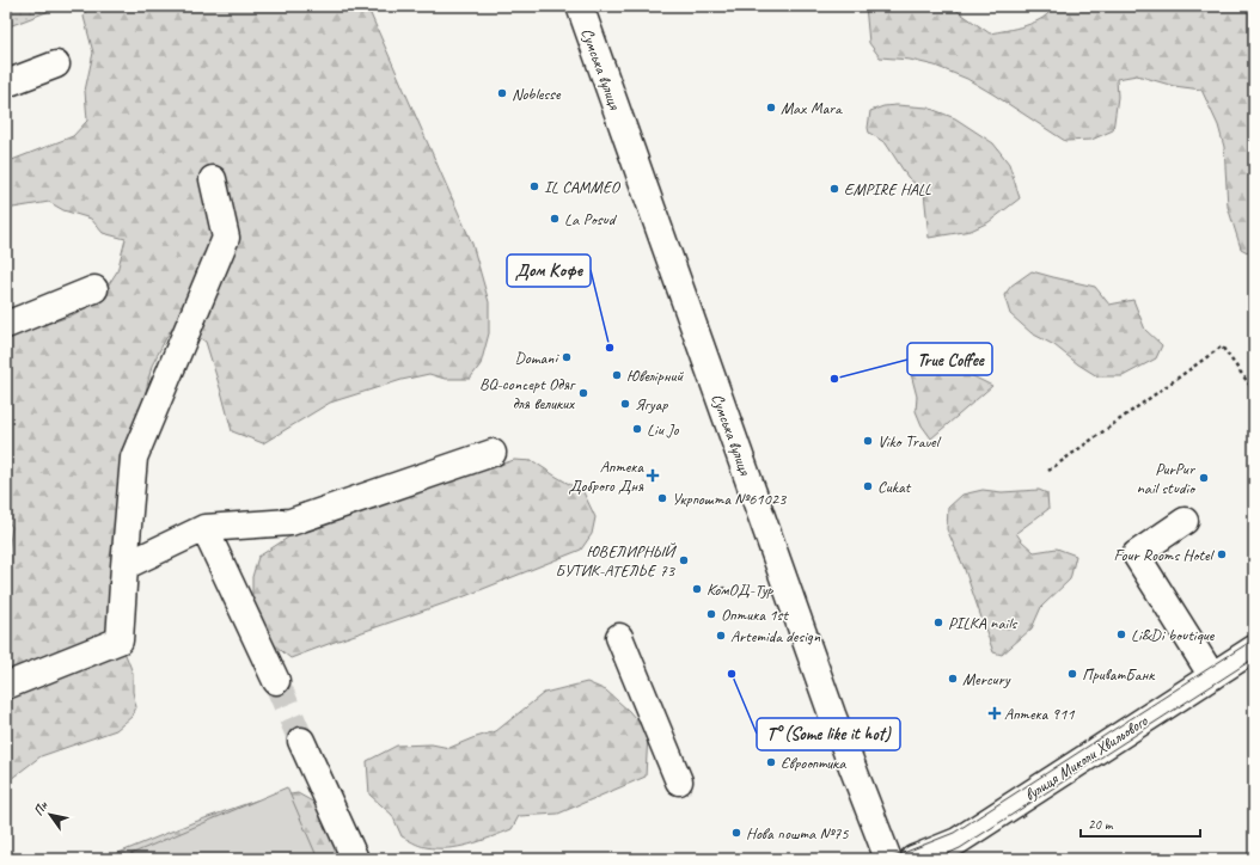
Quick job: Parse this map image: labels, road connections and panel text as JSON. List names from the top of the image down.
{
  "streets": {
    "main road": ["Сумська вулиця", "вулиця Миколи Хвильового"]
  },
  "places": {
    "other": [
      "Noblesse",
      "Max Mara",
      "IL CAMMEO",
      "EMPIRE HALL",
      "La Posud",
      "Дом Кофе",
      "Domani",
      "Ювелірний",
      "True Coffee",
      "BQ-concept Одяг для великих",
      "Ягуар",
      "Liu Jo",
      "Viko Travel",
      "PurPur nail studio",
      "Cukat",
      "Укрпошта №61023",
      "Four Rooms Hotel",
      "ЮВЕЛИРНЫЙ БУТИК-АТЕЛЬЕ 73",
      "КомОД-Тур",
      "Оптика 1st",
      "PILKA nails",
      "Li&Di boutique",
      "Аrtemida design",
      "T° (Some like it hot)",
      "ПриватБанк",
      "Mercury",
      "Єврооптика",
      "Нова пошта №75"
    ],
    "health": ["Аптека Доброго Дня", "Аптека 911"]
  },
  "scale_bar": "20 m",
  "north": "top left"
}
